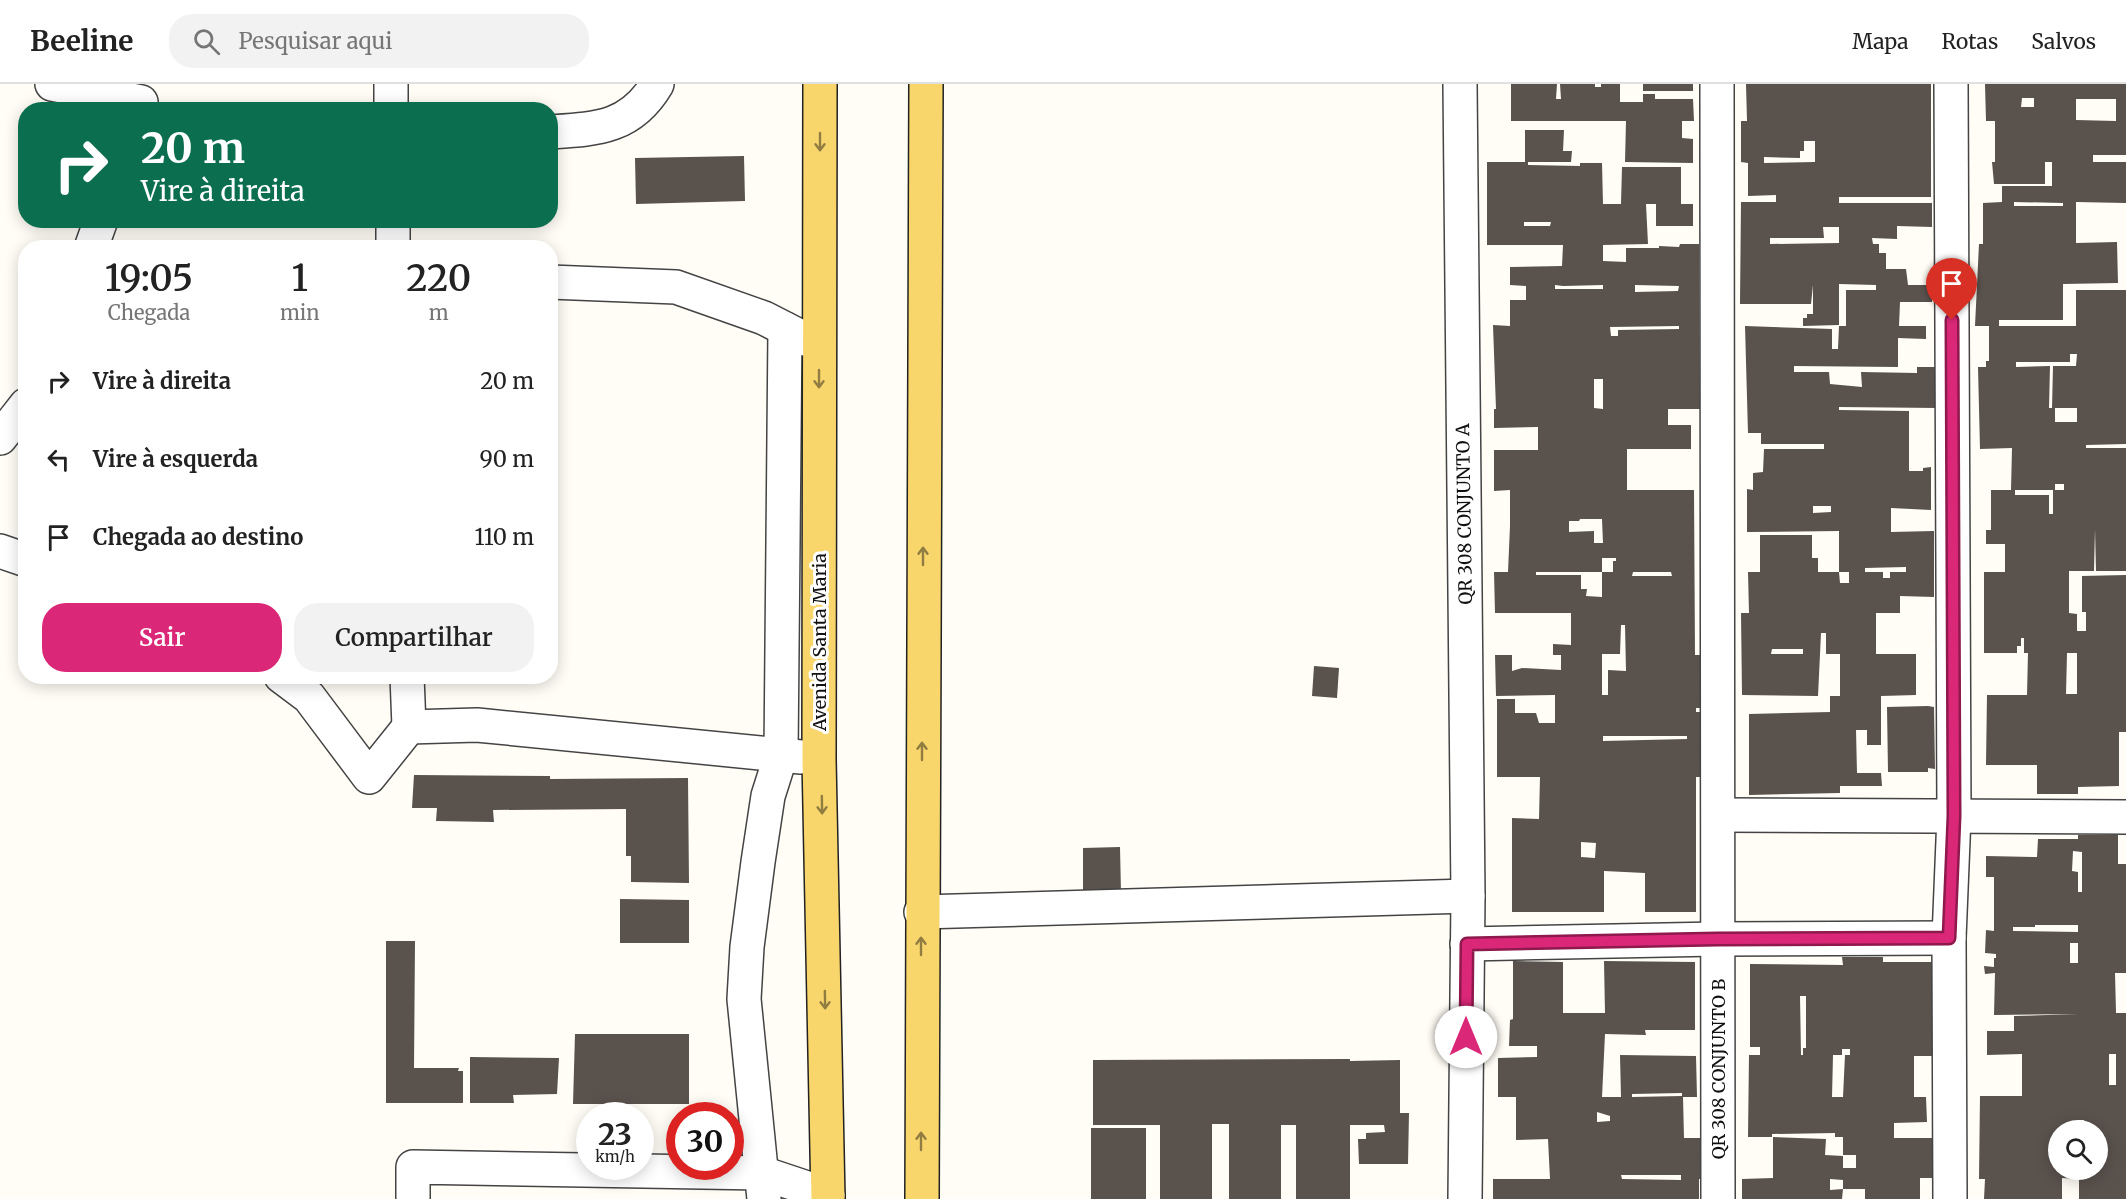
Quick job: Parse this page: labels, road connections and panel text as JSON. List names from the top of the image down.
{
  "streets": {
    "main road": ["Avenida Santa Maria"],
    "street": ["QR 308 CONJUNTO A", "QR 308 CONJUNTO B"]
  },
  "page": {
    "header": "Beeline",
    "search": "Pesquisar aqui",
    "nav": ["Mapa", "Rotas", "Salvos"],
    "turn": ["20 m", "Vire à direita"],
    "eta": [
      "19:05",
      "Chegada",
      "1",
      "min",
      "220",
      "m"
    ],
    "list": [
      {
        "name": "Vire à direita",
        "value": "20 m"
      },
      {
        "name": "Vire à esquerda",
        "value": "90 m"
      },
      {
        "name": "Chegada ao destino",
        "value": "110 m"
      }
    ],
    "buttons": ["Sair", "Compartilhar"],
    "speed": "23 km/h",
    "limit": "30"
  }
}
